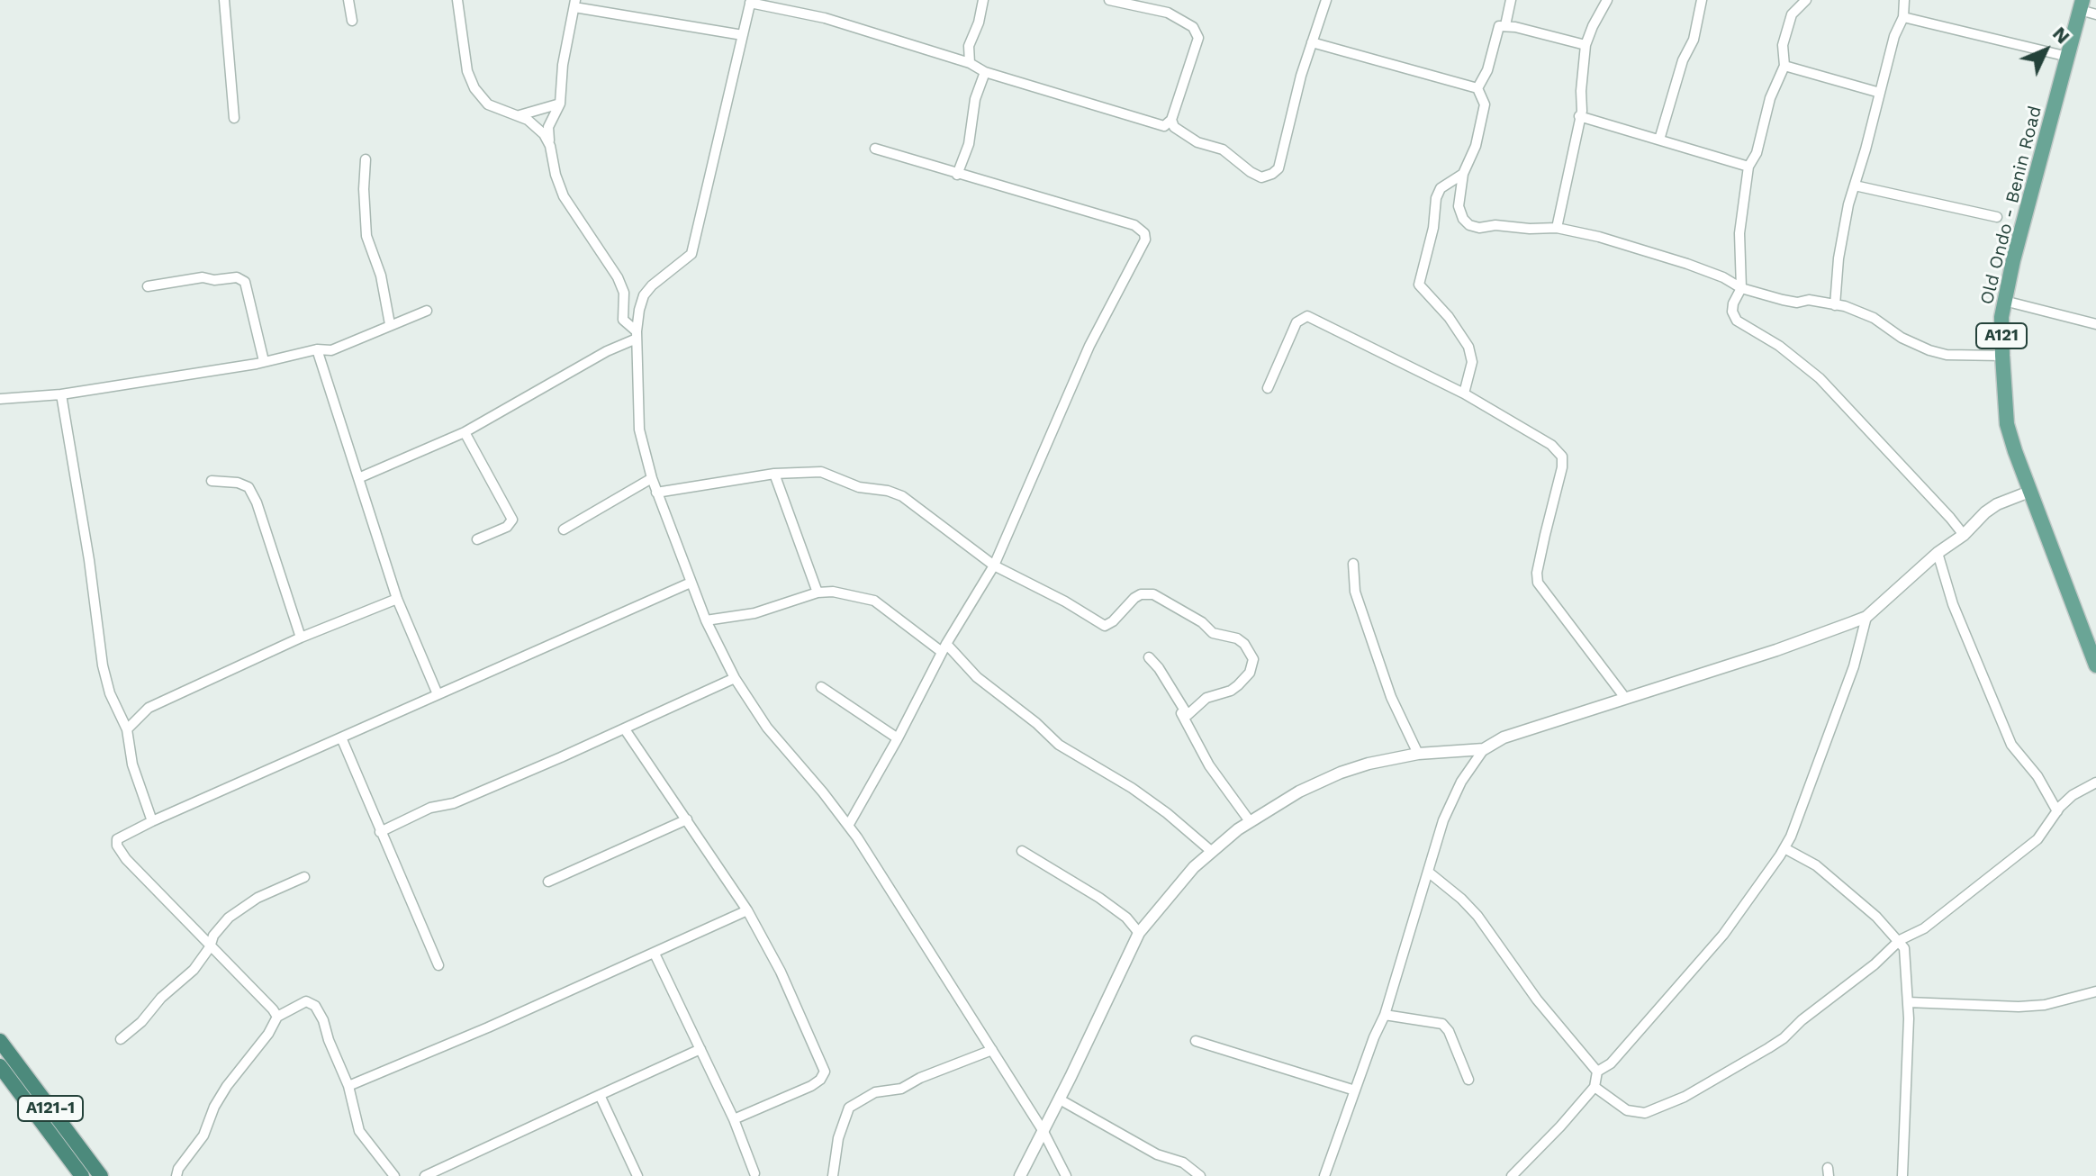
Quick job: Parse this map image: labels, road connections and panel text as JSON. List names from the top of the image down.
{
  "streets": {
    "highway": ["A121-1"],
    "main road": ["Old Ondo - Benin Road", "A121"]
  },
  "north": "top right"
}
